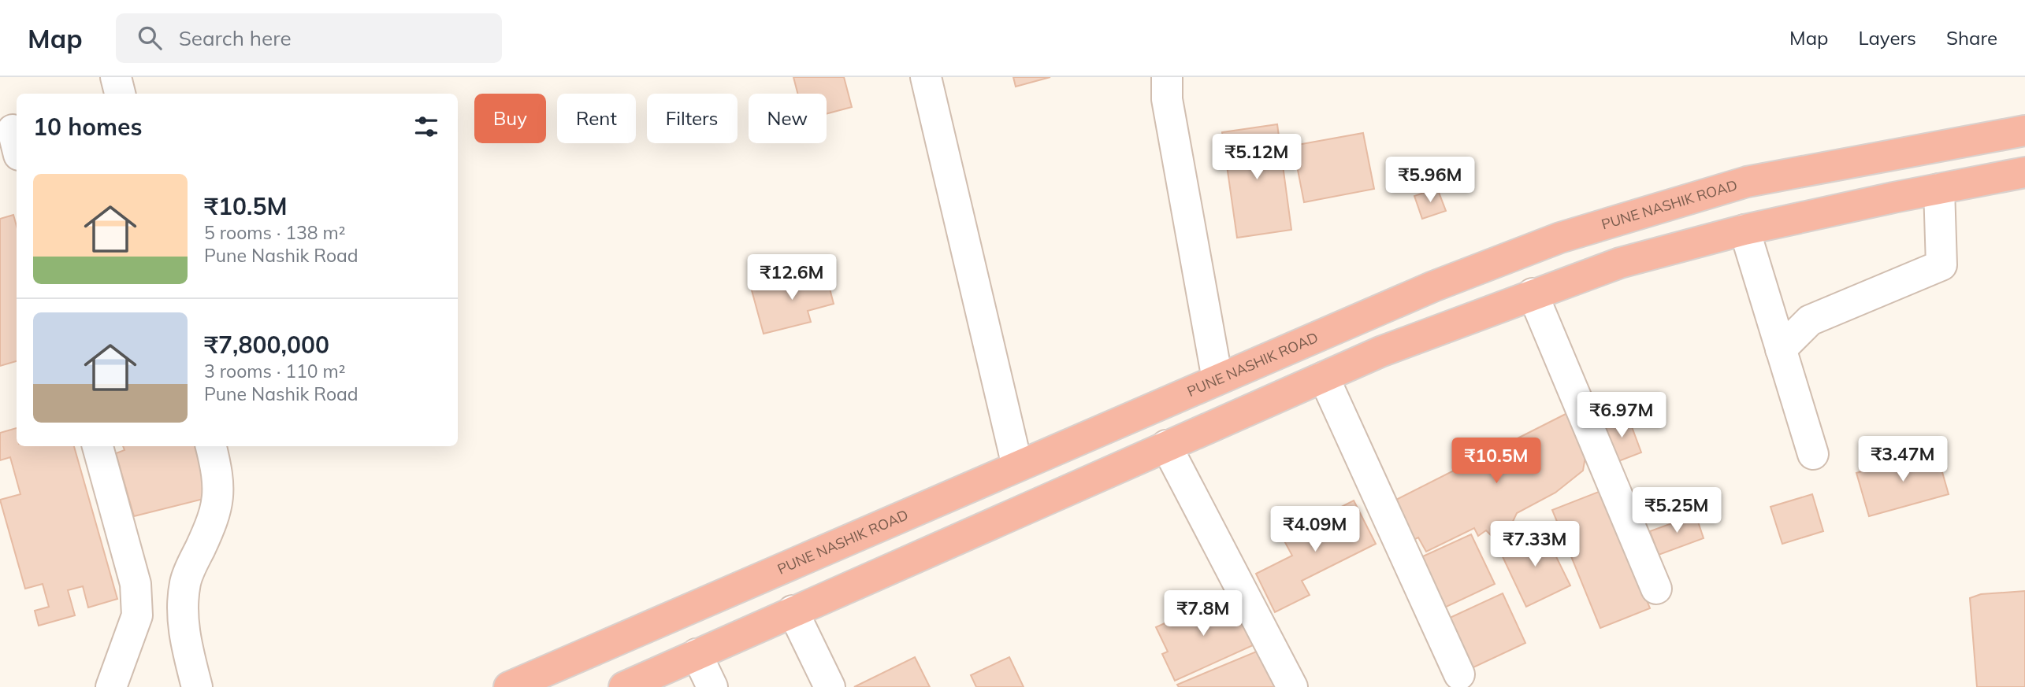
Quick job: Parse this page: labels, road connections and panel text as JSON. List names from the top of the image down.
{
  "streets": {
    "highway": ["PUNE NASHIK ROAD"]
  },
  "page": {
    "header": "Map",
    "search": "Search here",
    "nav": ["Map", "Layers", "Share"],
    "chip": [
      "Buy",
      "Rent",
      "Filters",
      "New"
    ],
    "heading": "10 homes",
    "price": [
      "₹5.12M",
      "₹5.96M",
      "₹12.6M",
      "₹6.97M",
      "₹3.47M",
      "₹10.5M",
      "₹5.25M",
      "₹4.09M",
      "₹7.33M",
      "₹7.8M"
    ],
    "list": [
      {
        "name": "₹10.5M",
        "note": "5 rooms · 138 m² · Pune Nashik Road"
      },
      {
        "name": "₹7,800,000",
        "note": "3 rooms · 110 m² · Pune Nashik Road"
      }
    ]
  }
}
